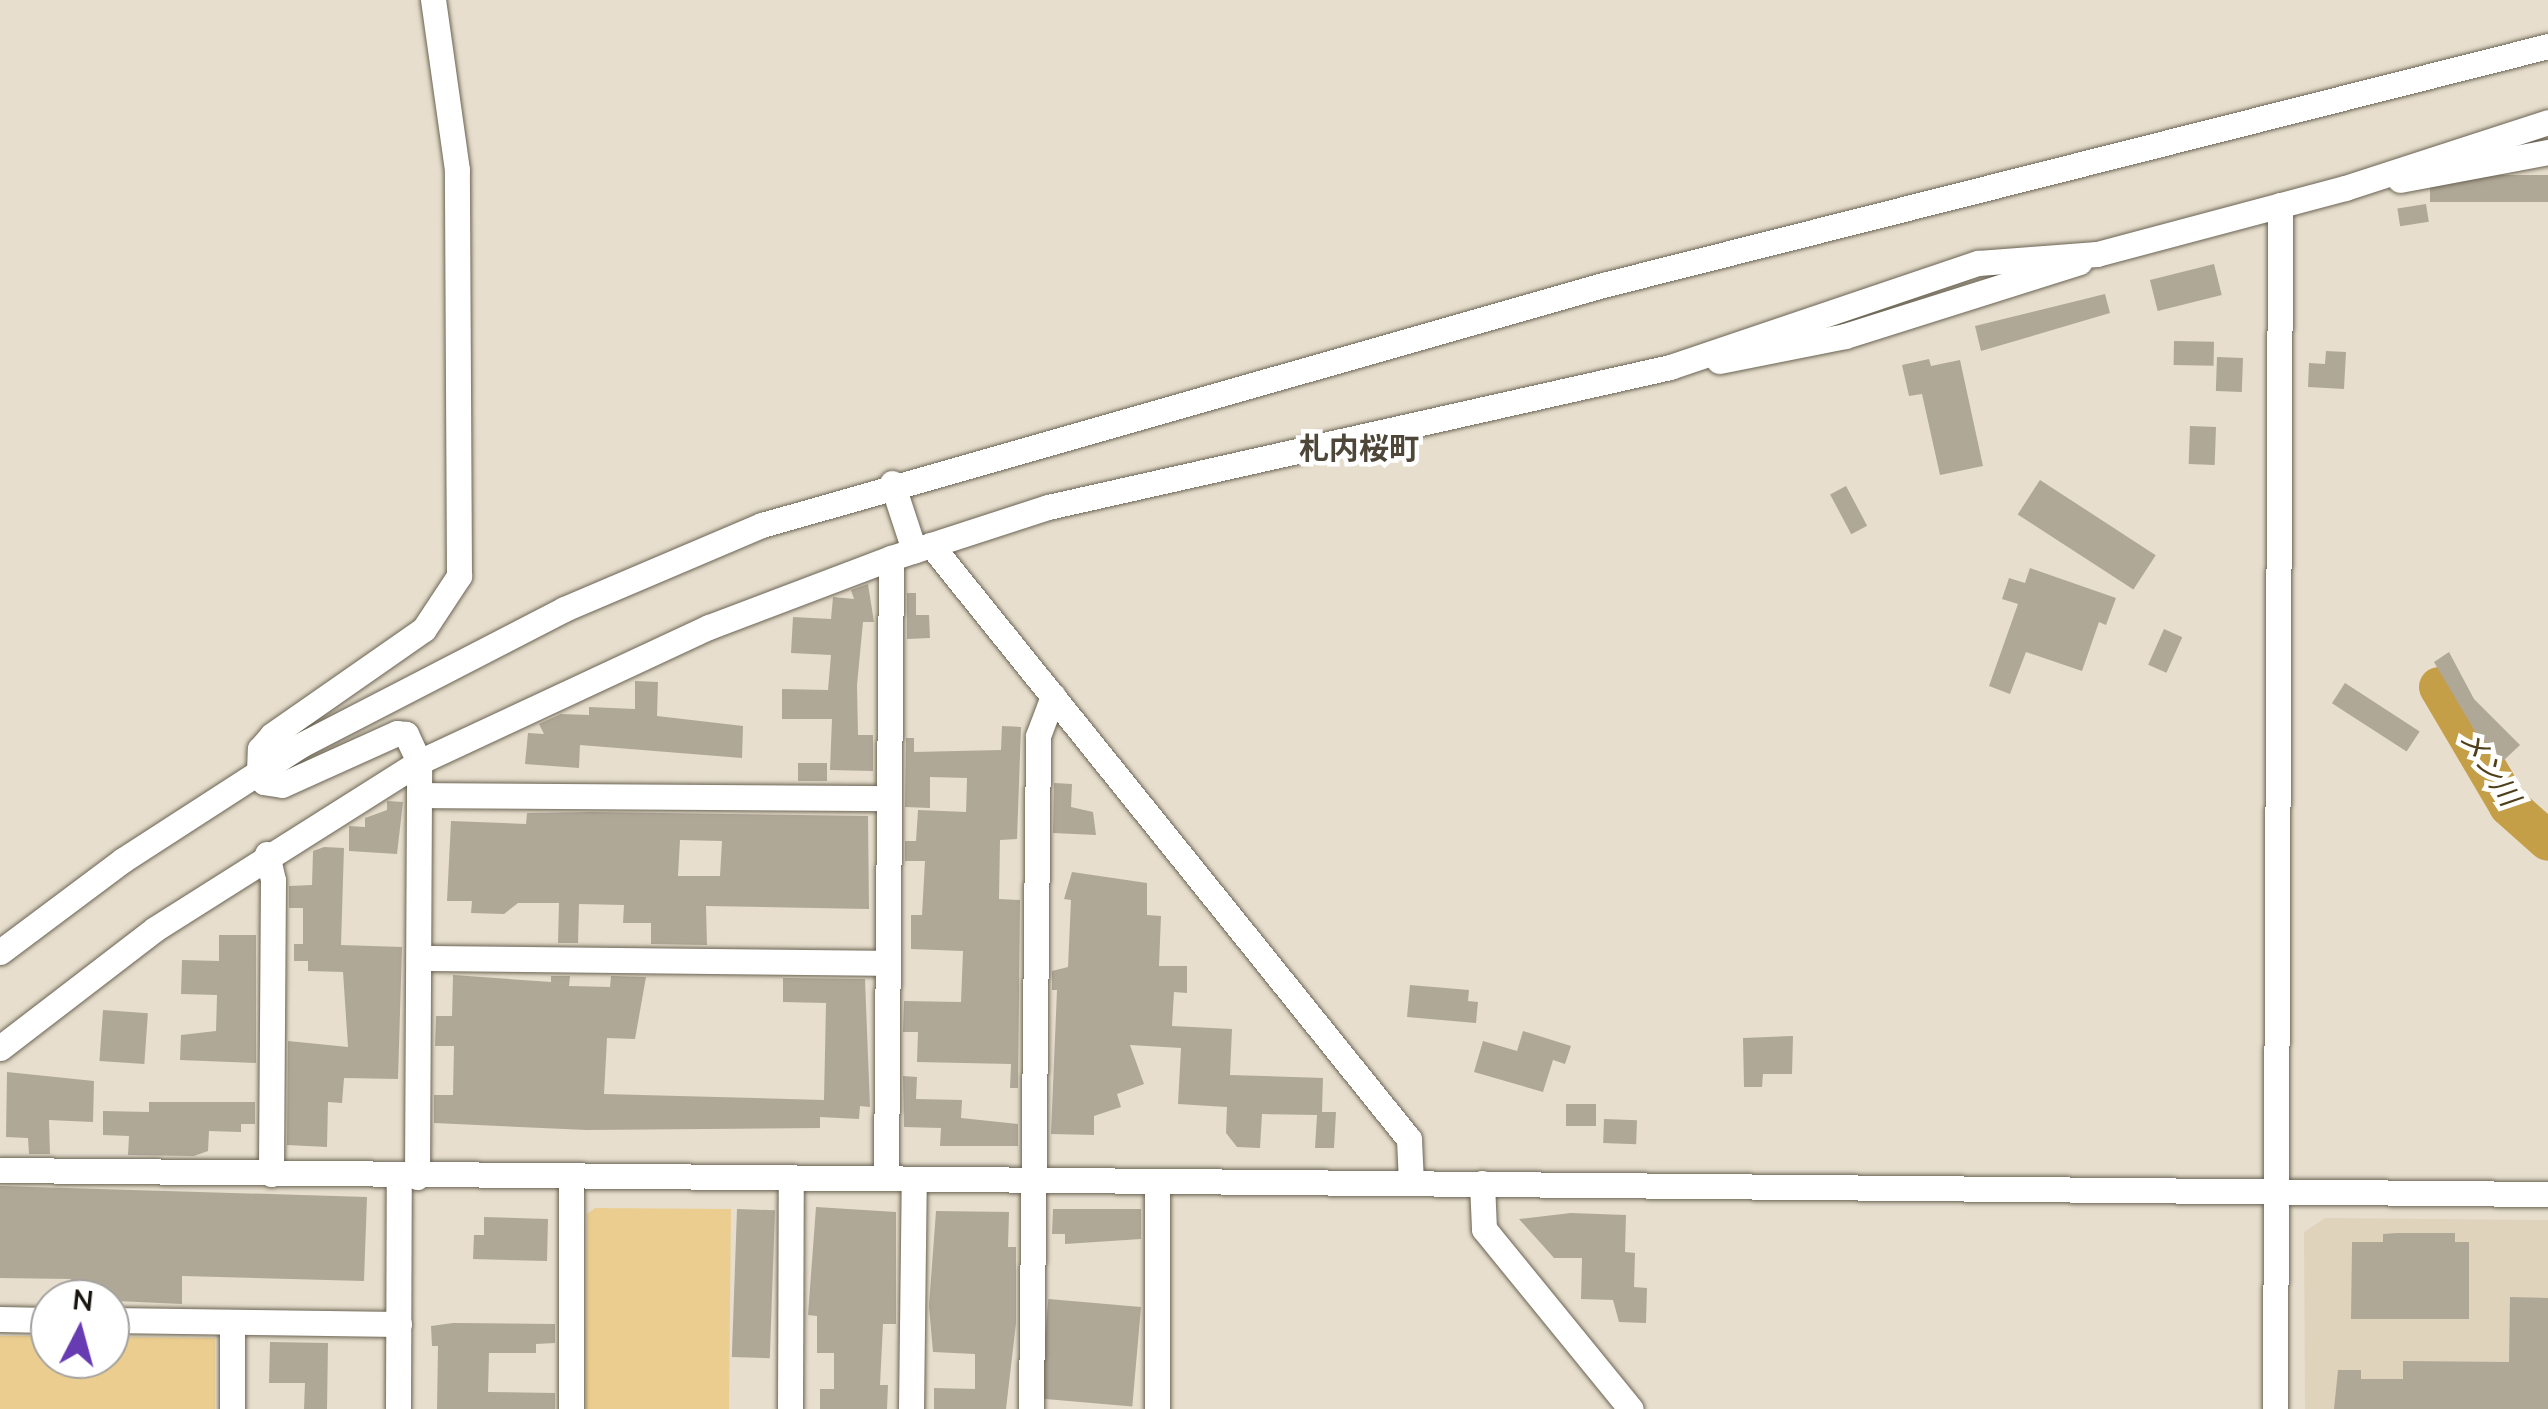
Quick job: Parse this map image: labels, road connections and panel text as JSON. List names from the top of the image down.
{
  "districts": ["札内桜町"],
  "water": ["メン川"],
  "north": "top"
}
